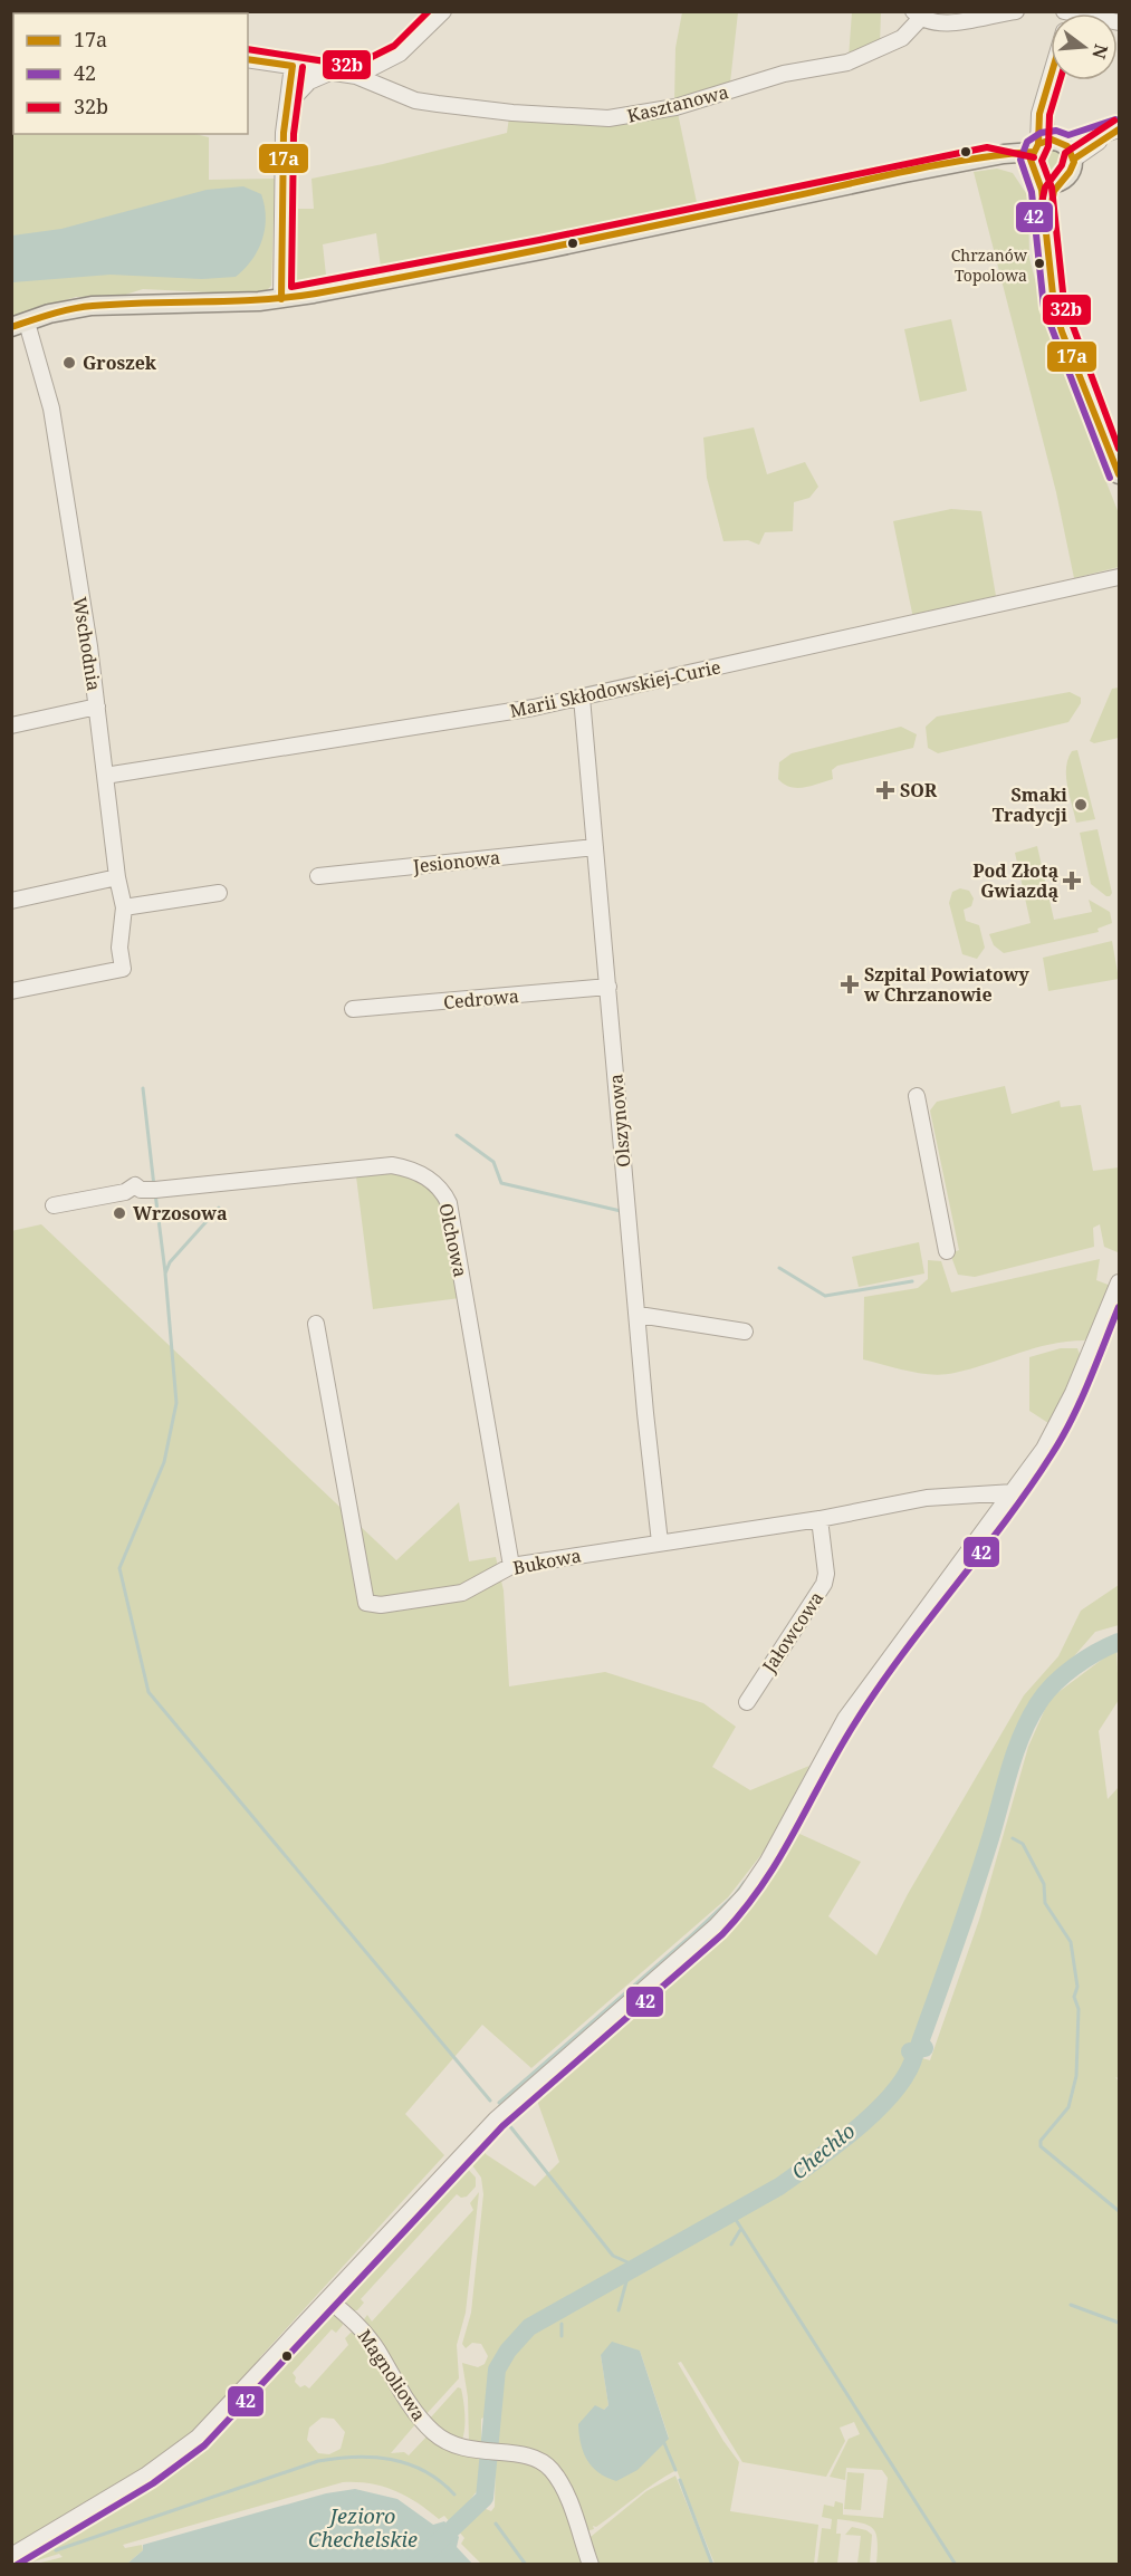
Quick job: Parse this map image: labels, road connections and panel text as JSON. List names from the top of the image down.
{
  "streets": {
    "street": [
      "Kasztanowa",
      "Wschodnia",
      "Marii Skłodowskiej-Curie",
      "Jesionowa",
      "Cedrowa",
      "Olszynowa",
      "Olchowa",
      "Bukowa",
      "Jałowcowa",
      "Magnoliowa"
    ]
  },
  "crossings": [
    ["Wschodnia", "Marii Skłodowskiej-Curie"],
    ["Marii Skłodowskiej-Curie", "Olszynowa"],
    ["Jesionowa", "Olszynowa"],
    ["Cedrowa", "Olszynowa"],
    ["Olszynowa", "Bukowa"],
    ["Olchowa", "Bukowa"],
    ["Bukowa", "Jałowcowa"]
  ],
  "water": ["Chechło", "Jezioro Chechelskie"],
  "places": {
    "other": [
      "Chrzanów Topolowa",
      "Groszek",
      "Smaki Tradycji",
      "Wrzosowa"
    ],
    "health": ["SOR", "Pod Złotą Gwiazdą", "Szpital Powiatowy w Chrzanowie"]
  },
  "lines": ["transit line 32b", "transit line 17a", "transit line 42"],
  "legend": ["17a", "42", "32b"],
  "north": "right"
}
